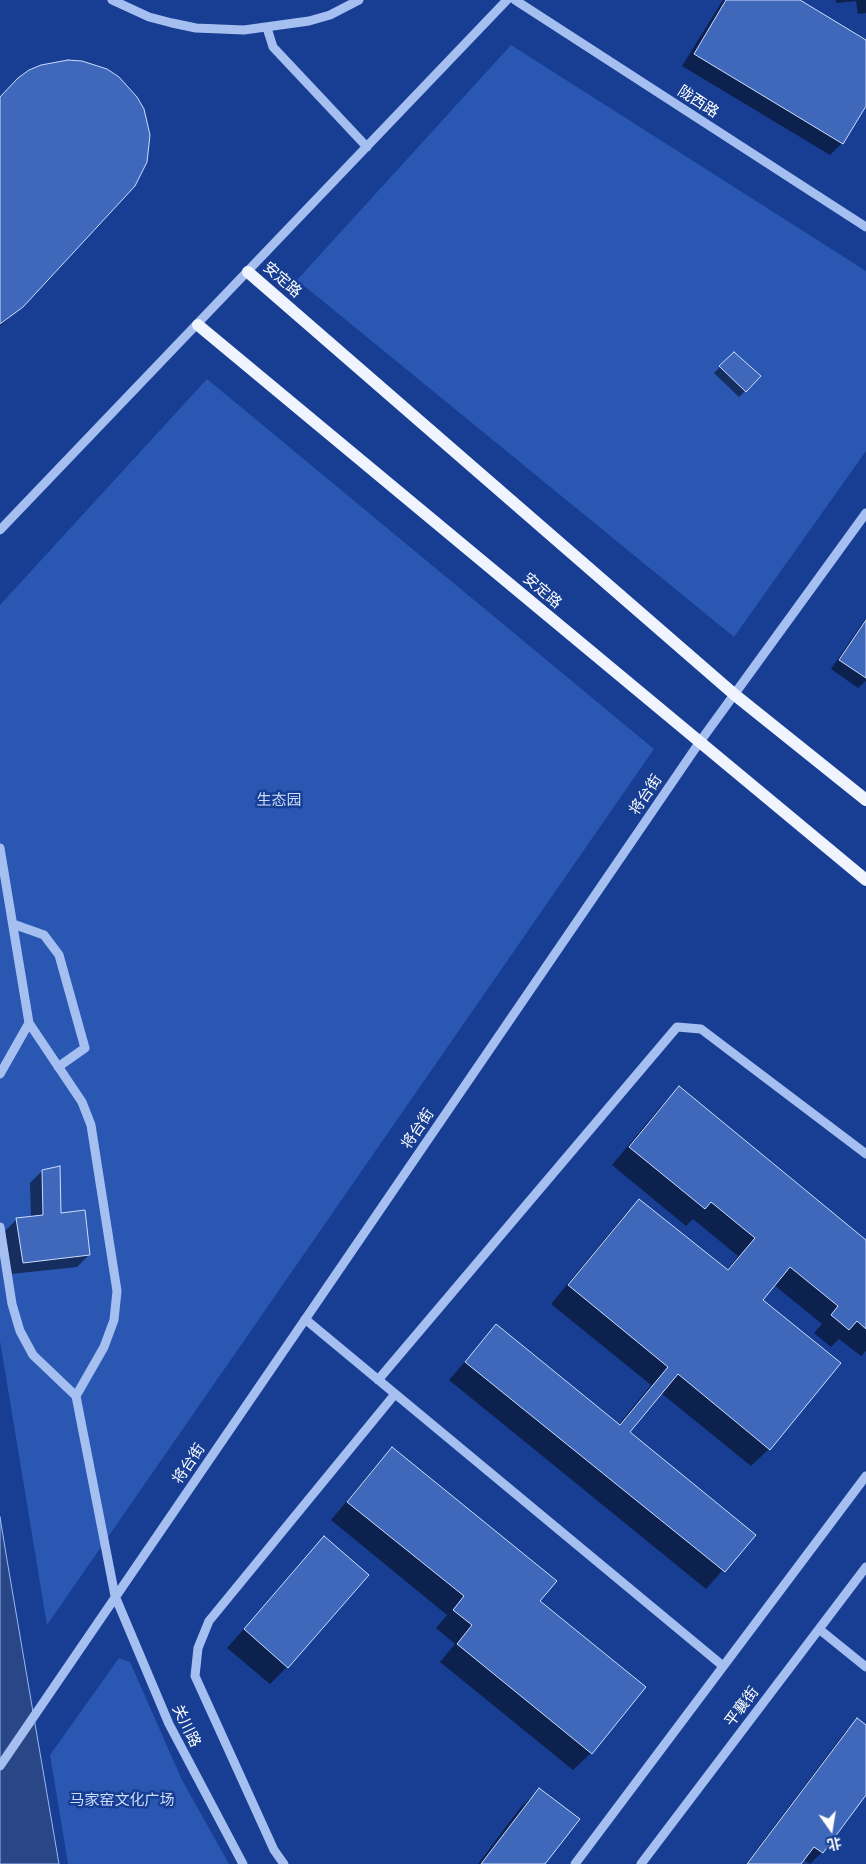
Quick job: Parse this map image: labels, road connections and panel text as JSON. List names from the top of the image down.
{
  "streets": {
    "main road": ["安定路"],
    "street": [
      "陇西路",
      "将台街",
      "平襄街",
      "关川路"
    ]
  },
  "crossings": [
    ["安定路", "将台街"],
    ["将台街", "关川路"]
  ],
  "parks": ["生态园", "马家窑文化广场"],
  "north": "bottom"
}
